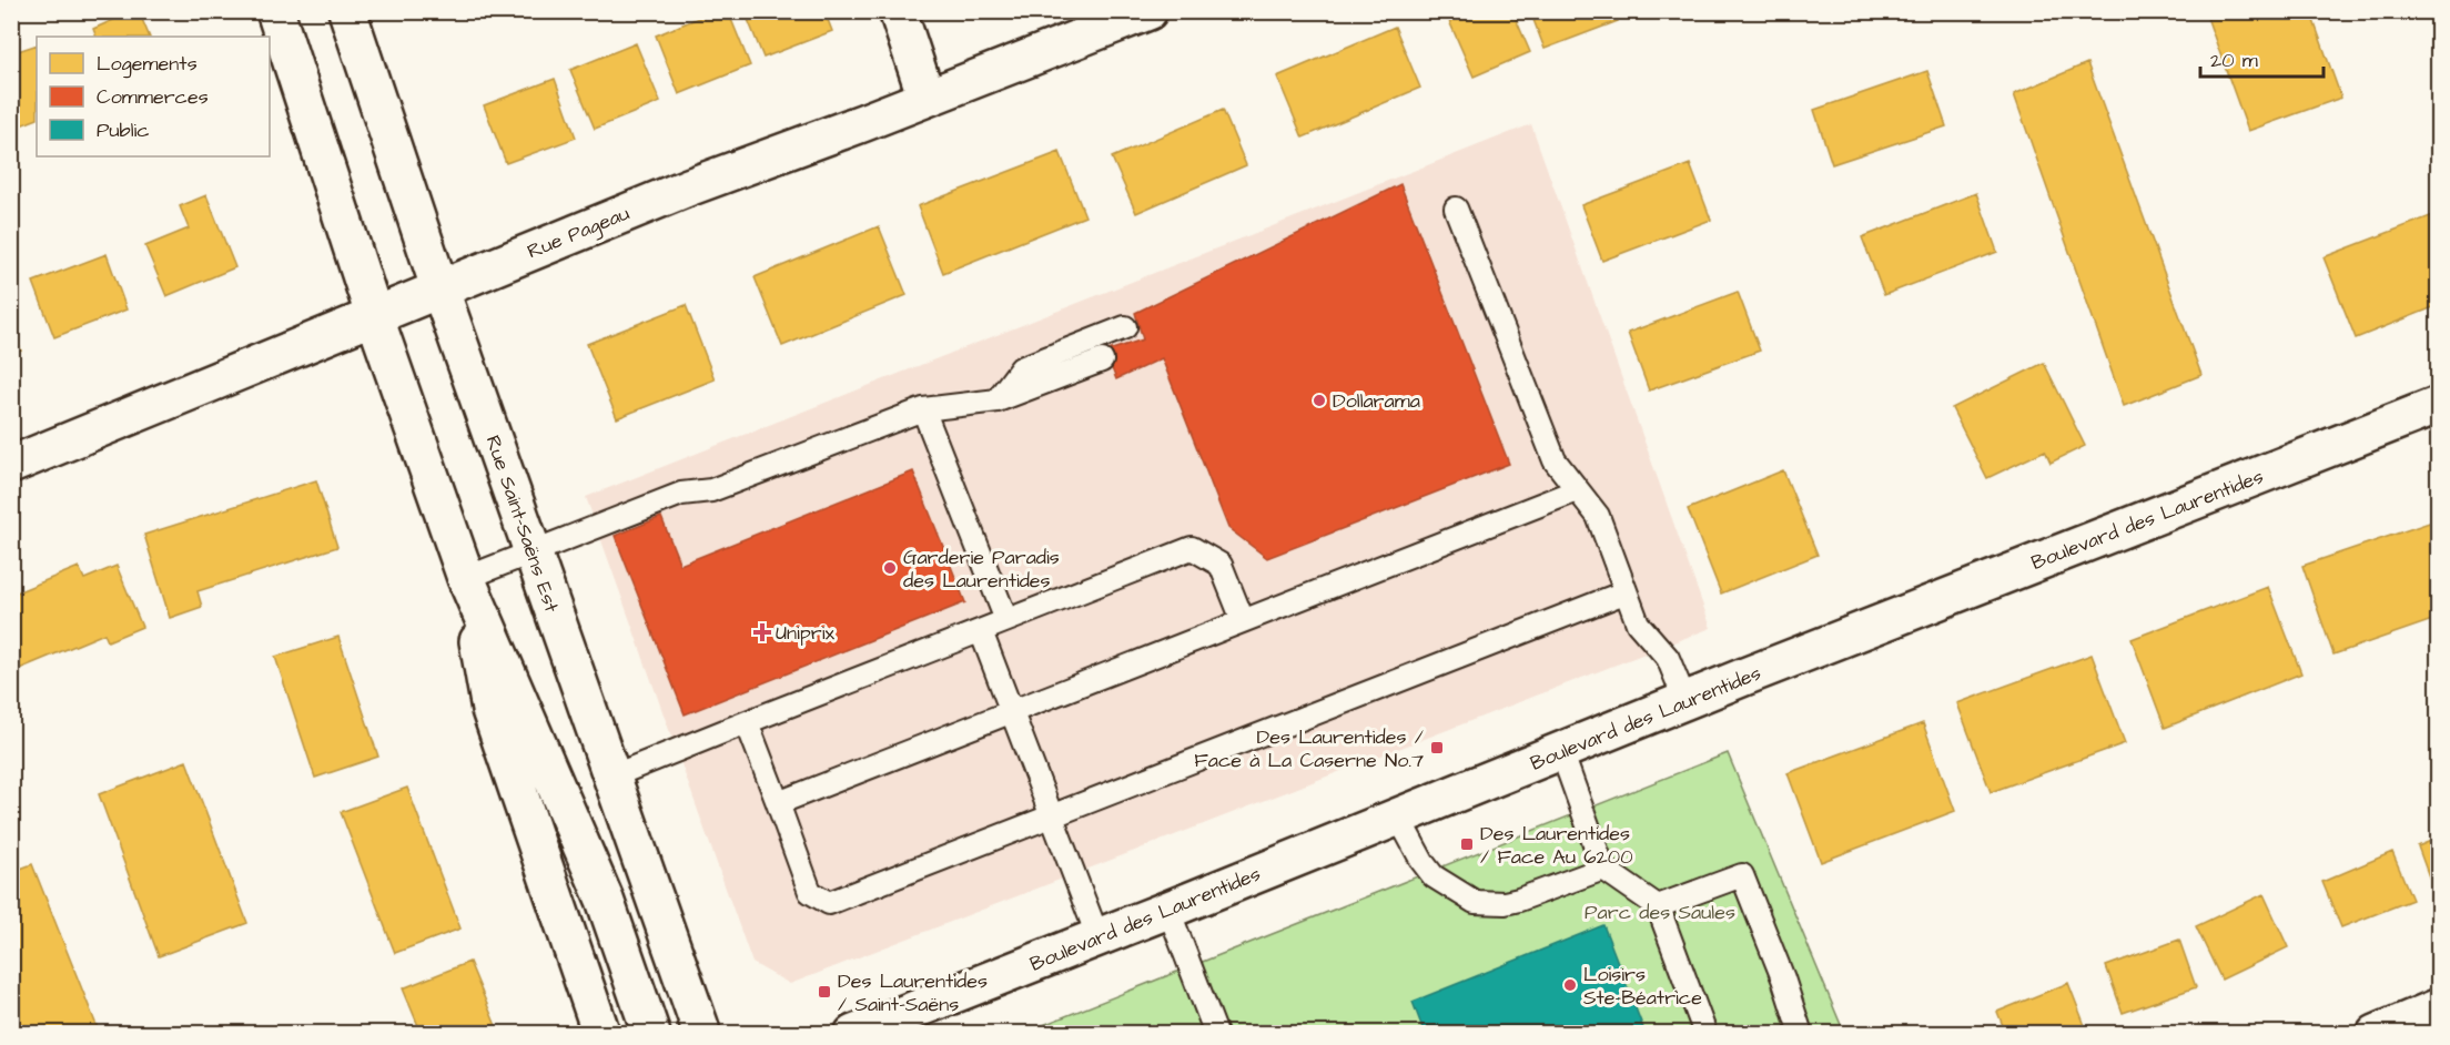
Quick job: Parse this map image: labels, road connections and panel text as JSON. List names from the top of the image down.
{
  "streets": {
    "main road": ["Rue Pageau", "Boulevard des Laurentides", "Rue Saint-Saëns Est"]
  },
  "crossings": [
    ["Rue Pageau", "Rue Saint-Saëns Est"]
  ],
  "parks": ["Parc des Saules"],
  "places": {
    "other": ["Dollarama", "Garderie Paradis des Laurentides", "Loisirs Ste-Béatrice"],
    "health": ["Uniprix"],
    "transit": ["Des Laurentides / Face à La Caserne No.7", "Des Laurentides / Face Au 6200", "Des Laurentides / Saint-Saëns"]
  },
  "legend": ["Logements", "Commerces", "Public"],
  "scale_bar": "20 m"
}
